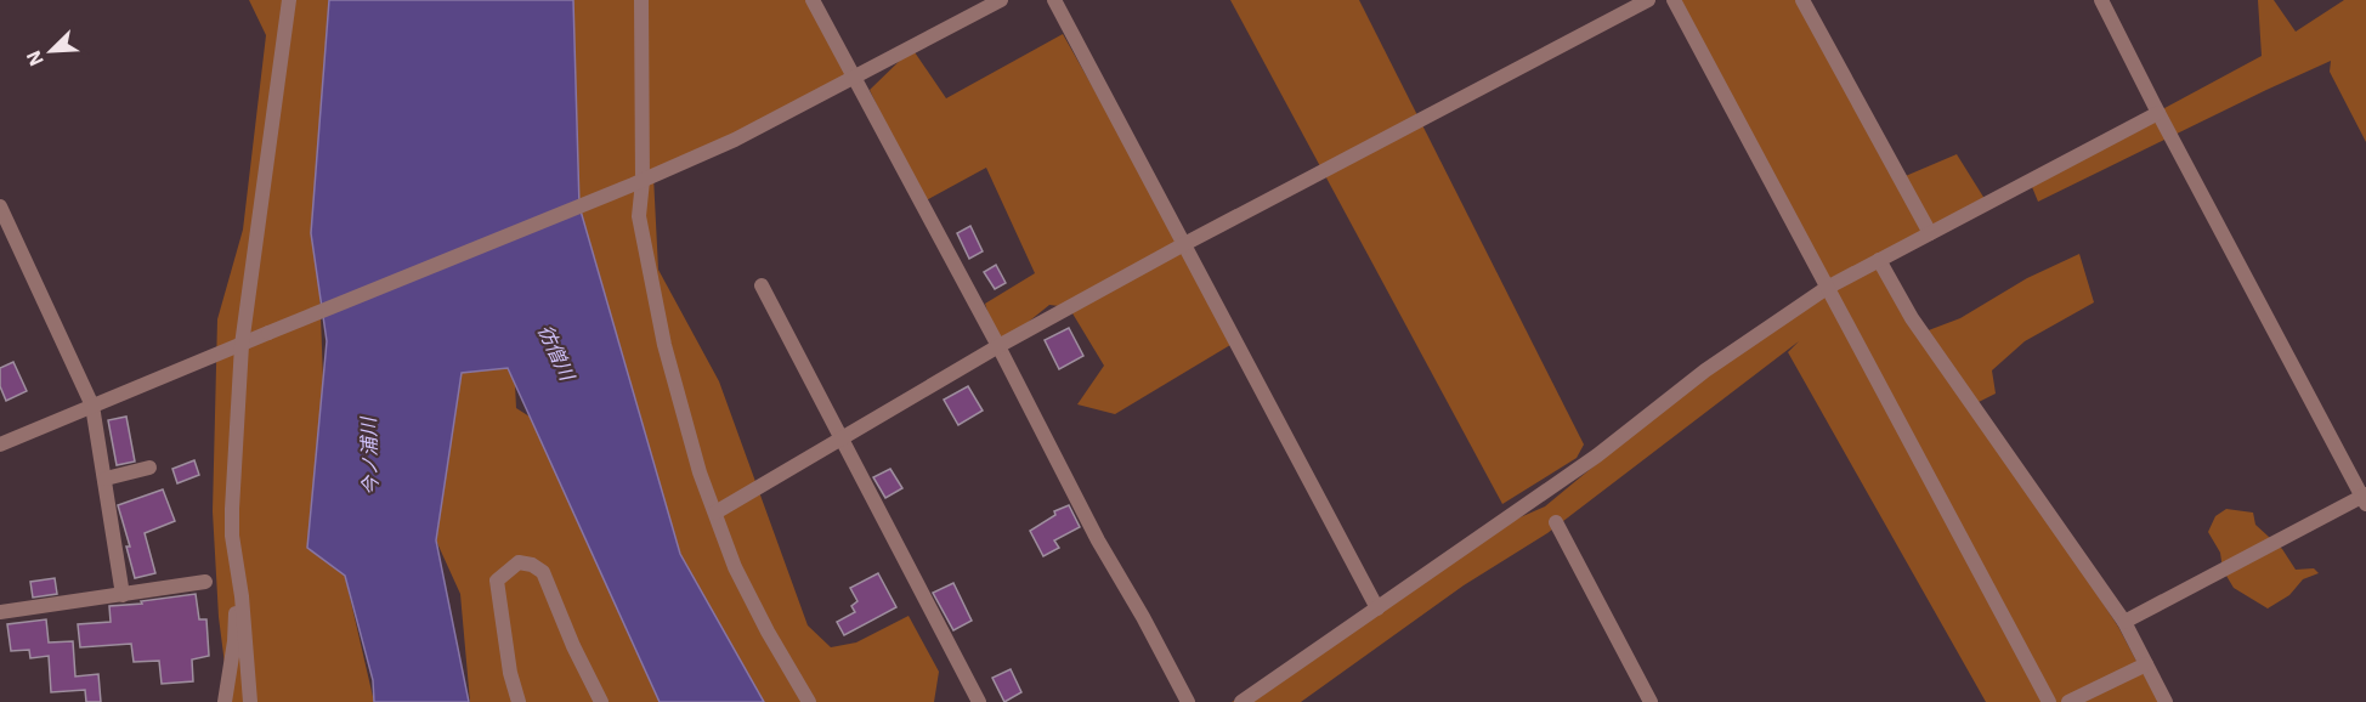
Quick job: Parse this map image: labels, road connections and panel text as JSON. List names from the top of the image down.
{
  "water": ["彷僧川", "今ノ浦川"],
  "north": "bottom left"
}
